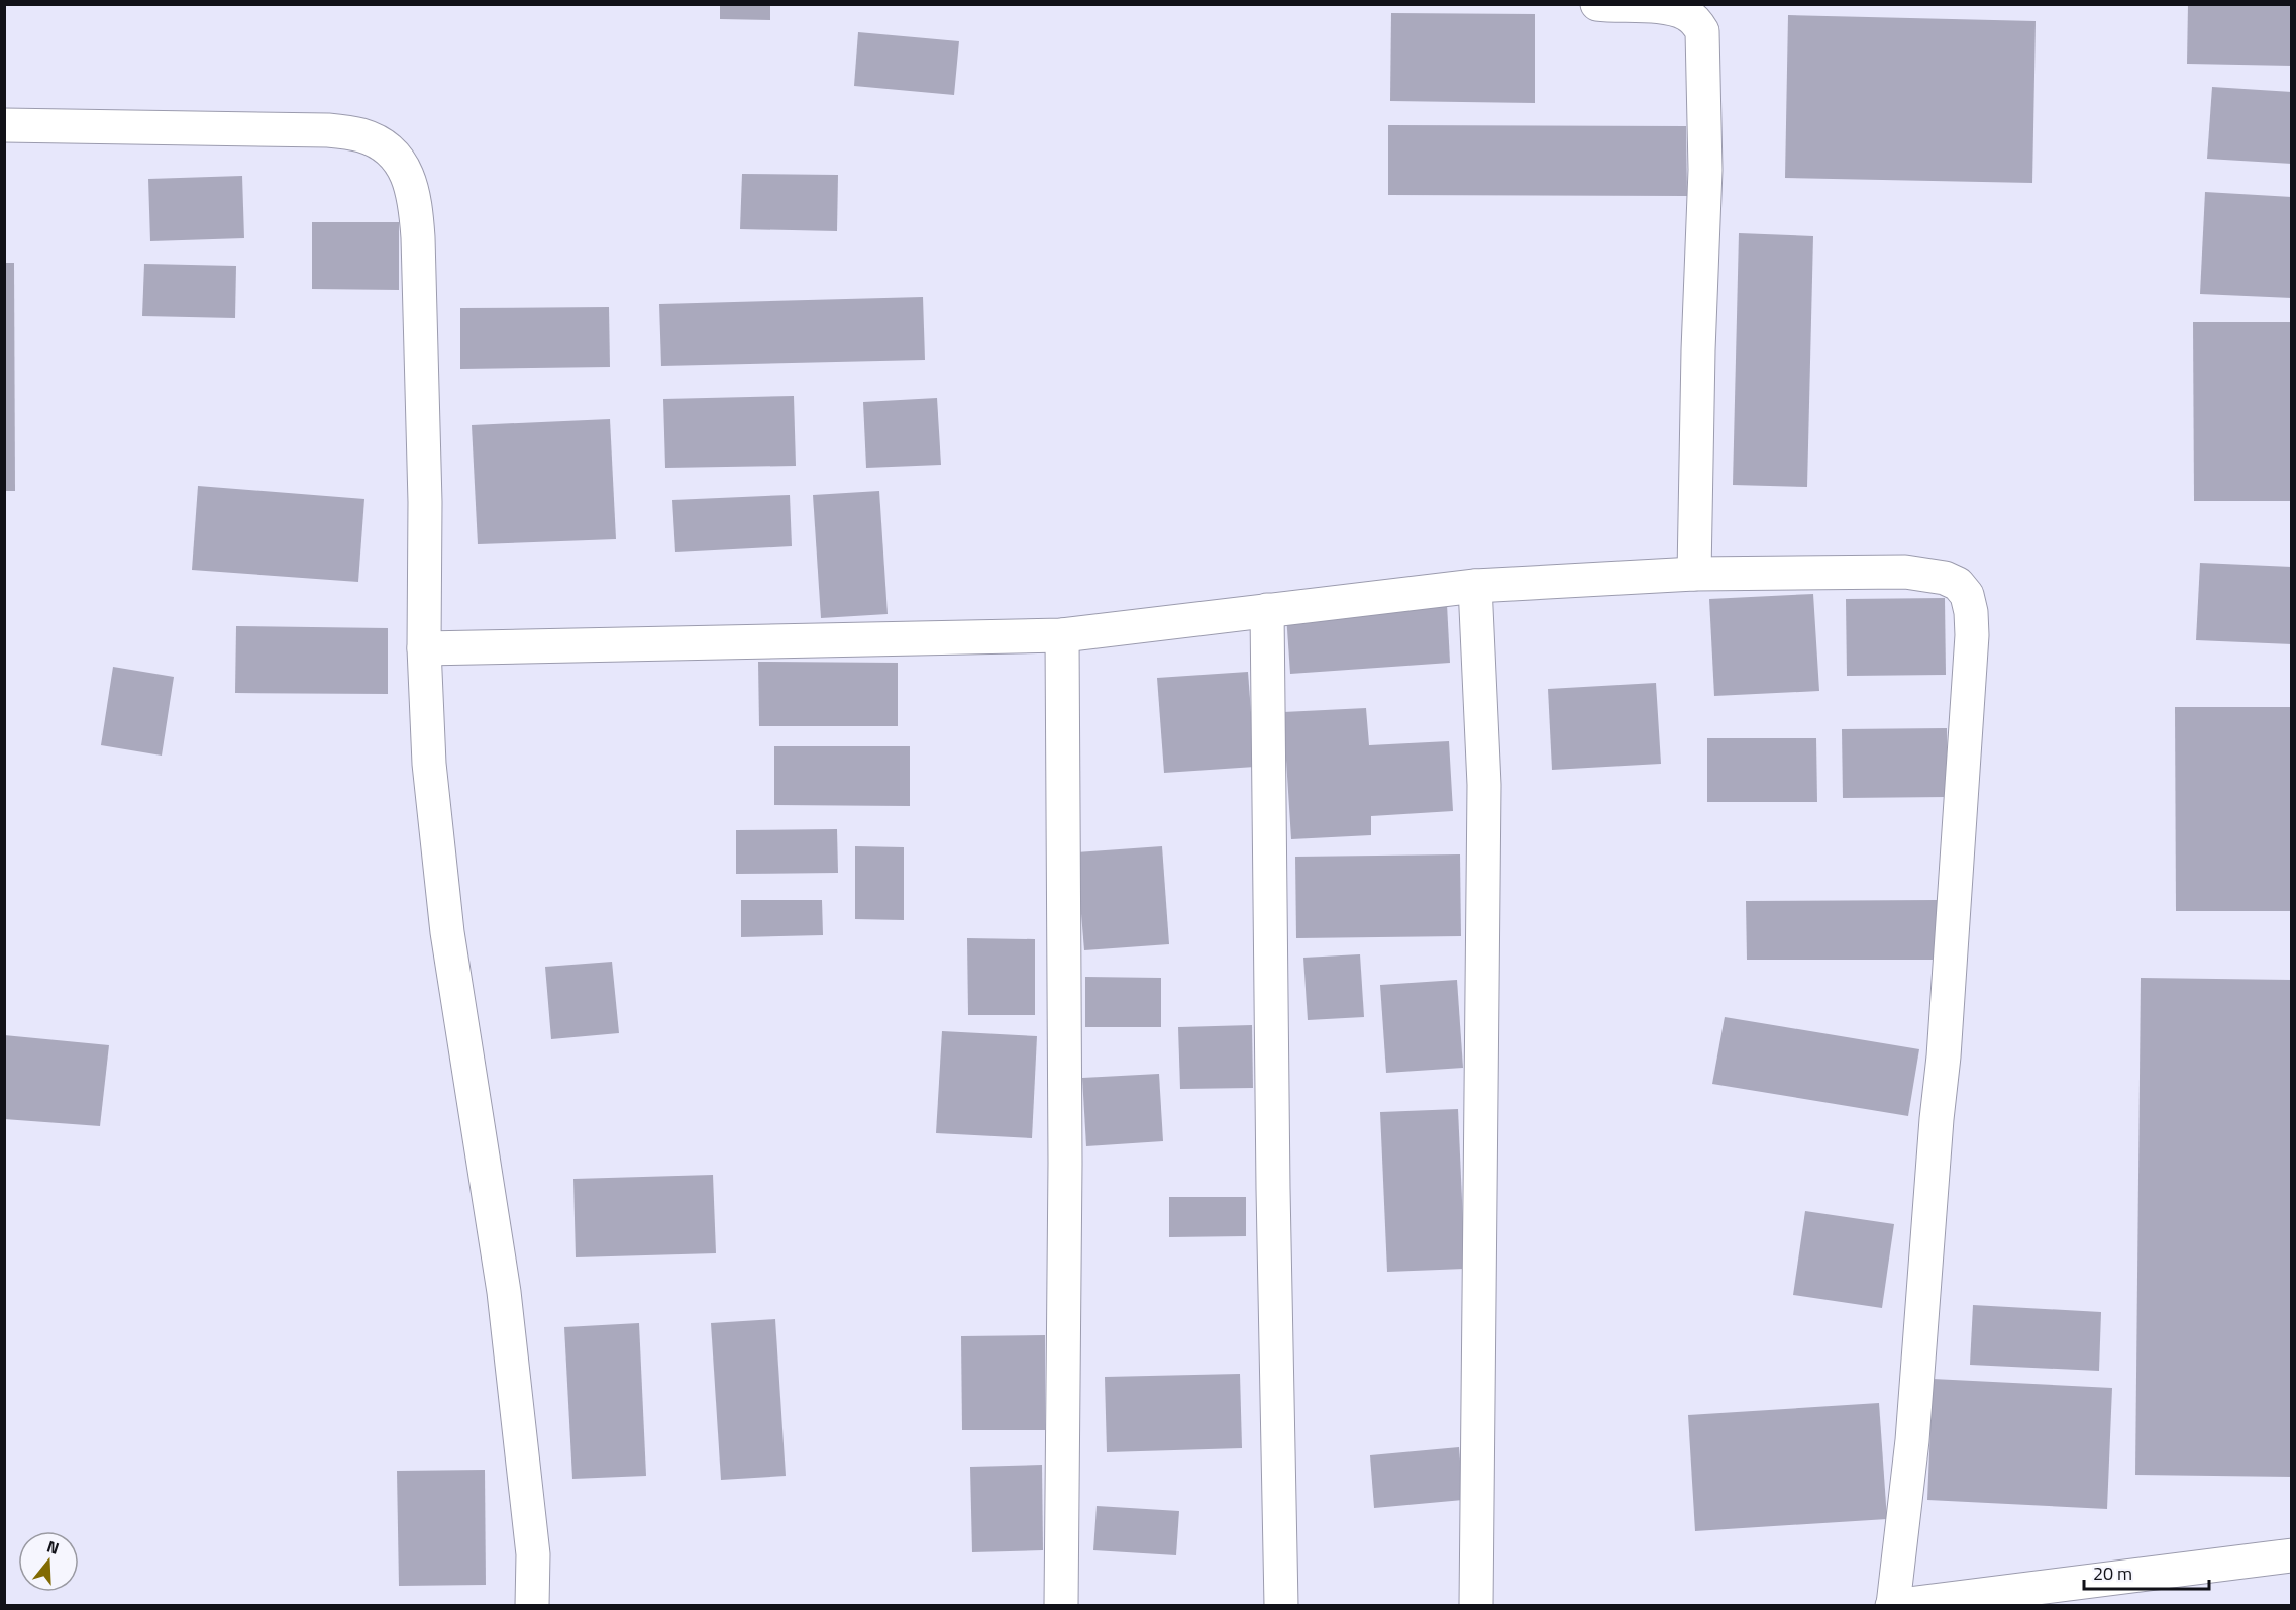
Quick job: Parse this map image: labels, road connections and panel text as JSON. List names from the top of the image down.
{
  "scale_bar": "20 m",
  "north": "top"
}
